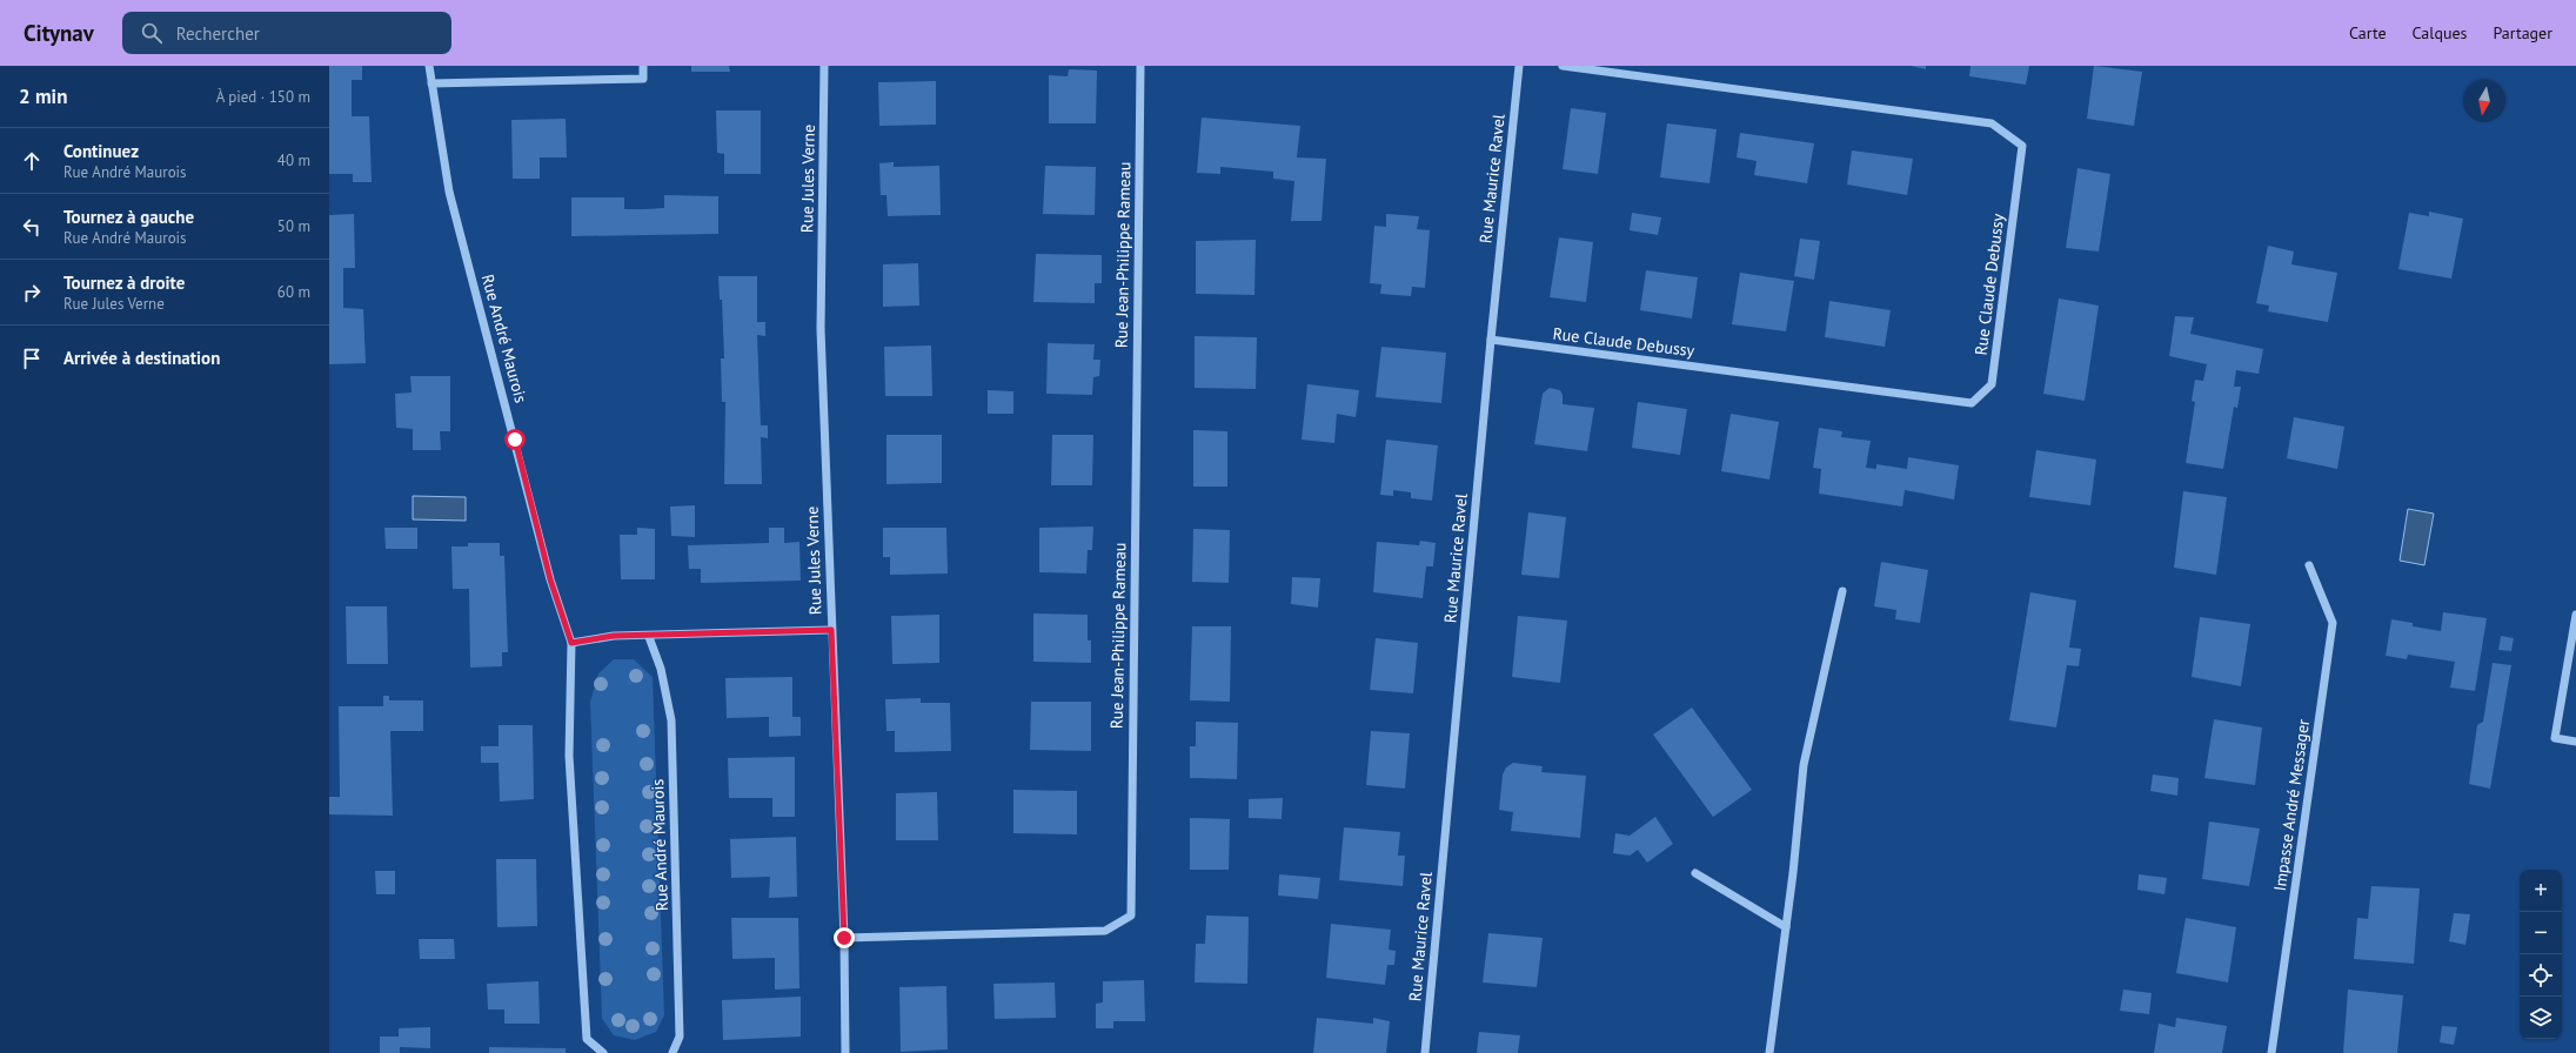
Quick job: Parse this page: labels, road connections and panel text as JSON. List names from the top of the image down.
{
  "streets": {
    "street": [
      "Rue Jules Verne",
      "Rue Maurice Ravel",
      "Rue Jean-Philippe Rameau",
      "Rue Claude Debussy",
      "Rue André Maurois",
      "Impasse André Messager"
    ]
  },
  "crossings": [
    ["Rue Jules Verne", "Rue Jean-Philippe Rameau"],
    ["Rue Maurice Ravel", "Rue Claude Debussy"]
  ],
  "north": "bottom",
  "page": {
    "header": "Citynav",
    "search": "Rechercher",
    "nav": ["Carte", "Calques", "Partager"],
    "heading": ["2 min", "À pied · 150 m"],
    "list": [
      ["Continuez", "Rue André Maurois", "40 m"],
      ["Tournez à gauche", "Rue André Maurois", "50 m"],
      ["Tournez à droite", "Rue Jules Verne", "60 m"],
      "Arrivée à destination"
    ],
    "map_buttons": ["+", "−"]
  }
}
